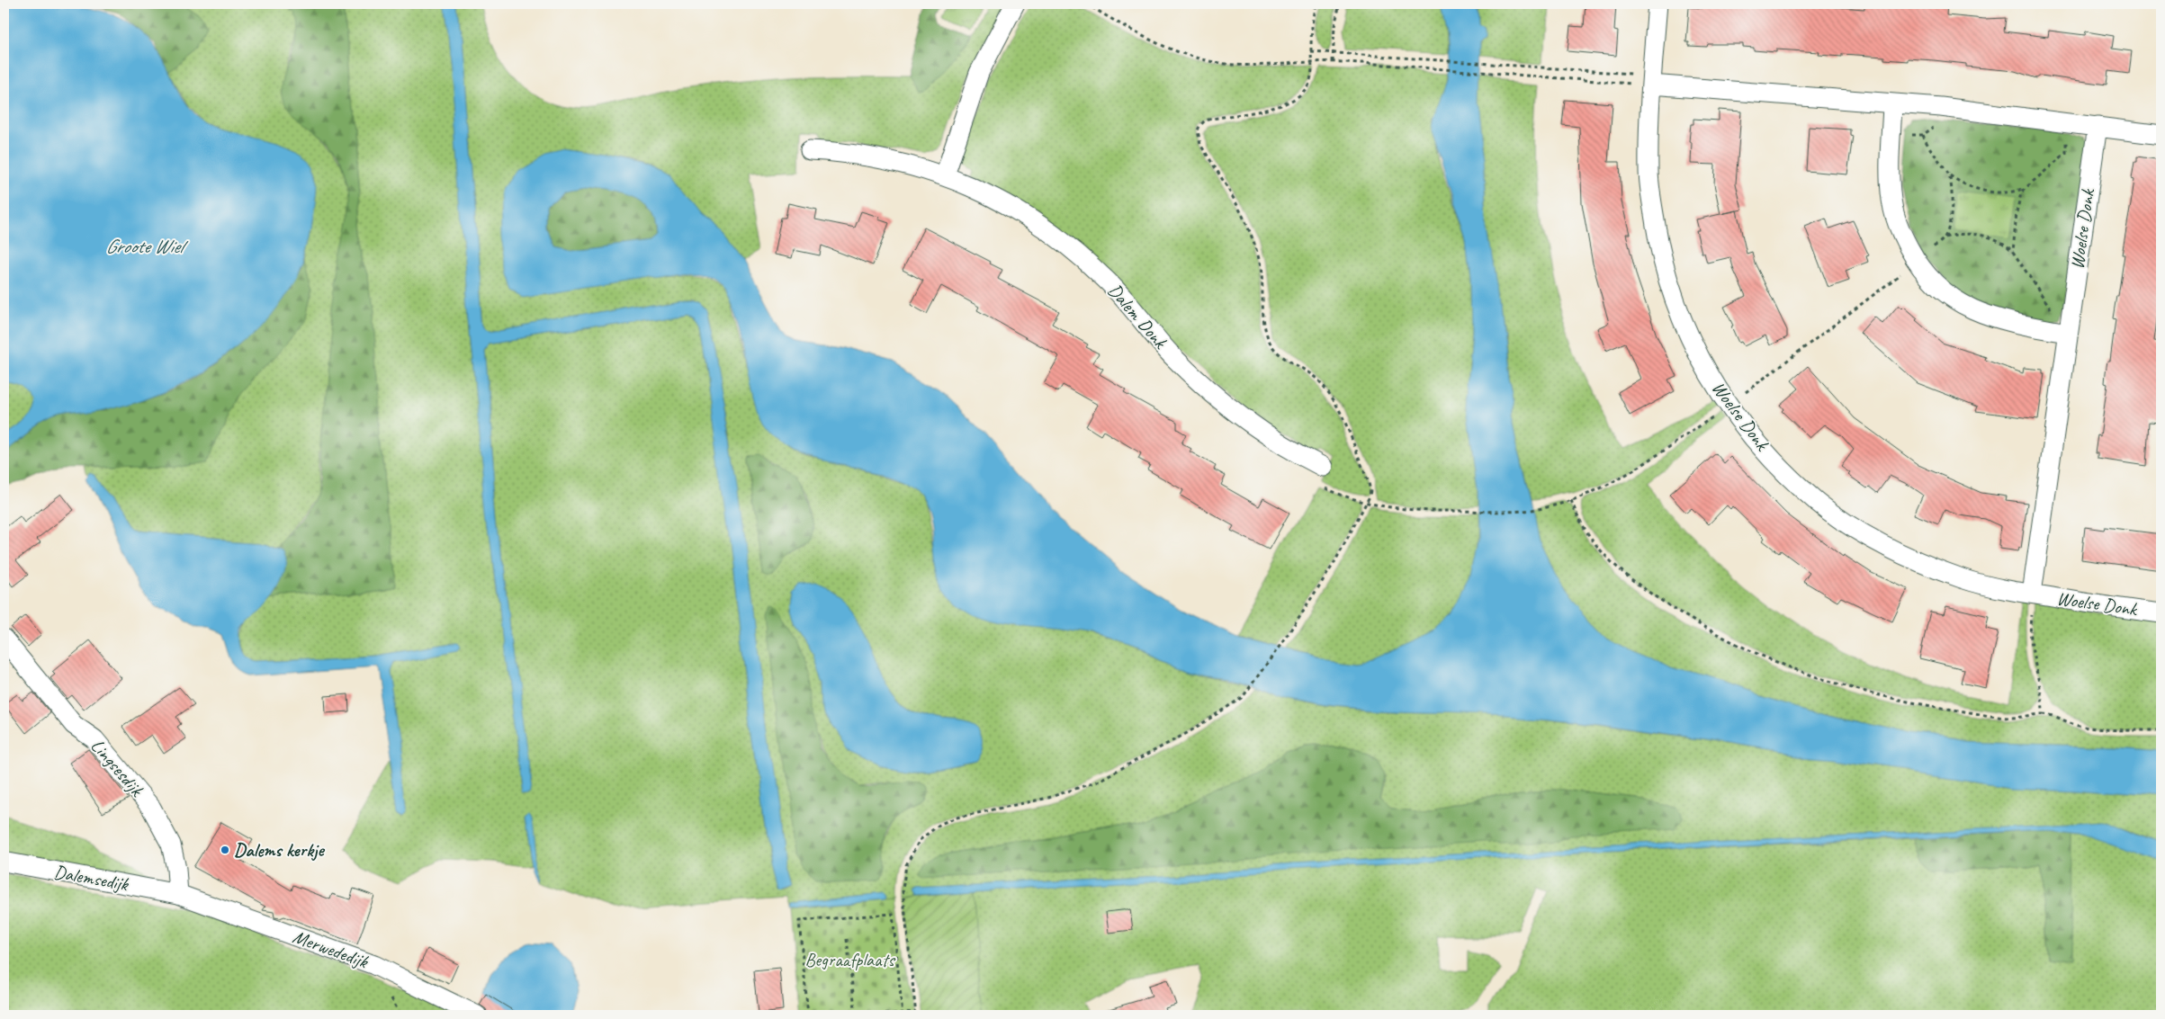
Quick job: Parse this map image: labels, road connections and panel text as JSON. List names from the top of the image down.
{
  "streets": {
    "street": [
      "Woelse Donk",
      "Dalem Donk",
      "Lingsesdijk",
      "Dalemsedijk",
      "Merwededijk"
    ]
  },
  "crossings": [
    ["Lingsesdijk", "Dalemsedijk"],
    ["Lingsesdijk", "Merwededijk"],
    ["Dalemsedijk", "Merwededijk"]
  ],
  "water": ["Groote Wiel"],
  "parks": ["Begraafplaats"],
  "places": ["Dalems kerkje"]
}
